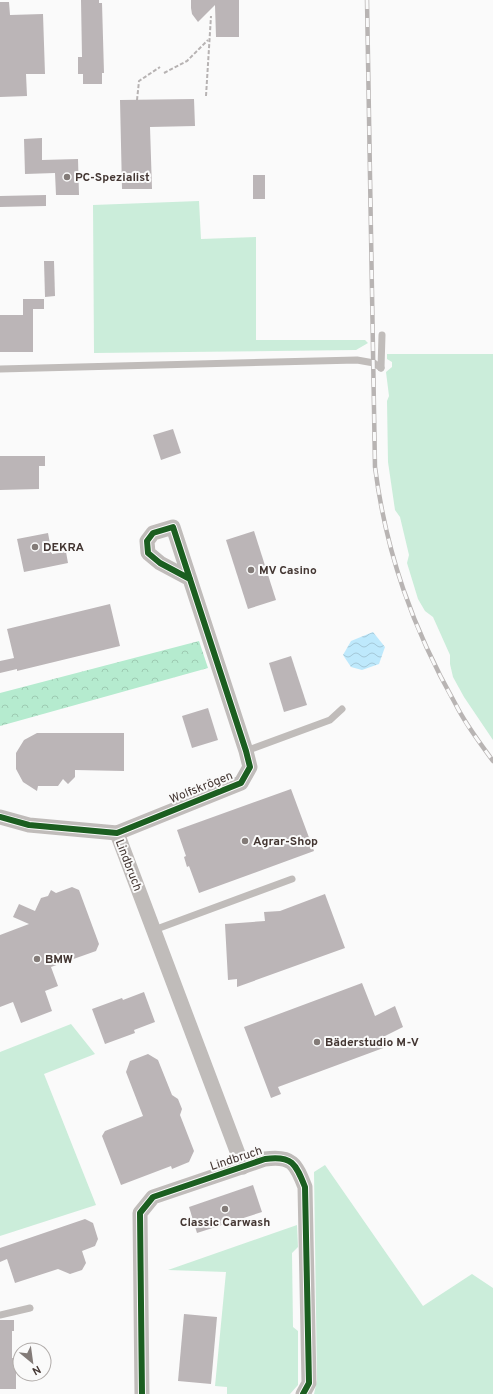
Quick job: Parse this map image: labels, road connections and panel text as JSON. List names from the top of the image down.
{
  "streets": {
    "street": ["Wolfskrögen", "Lindbruch"]
  },
  "crossings": [
    ["Wolfskrögen", "Lindbruch"]
  ],
  "places": [
    "PC-Spezialist",
    "DEKRA",
    "MV Casino",
    "Agrar-Shop",
    "BMW",
    "Bäderstudio M-V",
    "Classic Carwash"
  ],
  "north": "bottom right"
}
